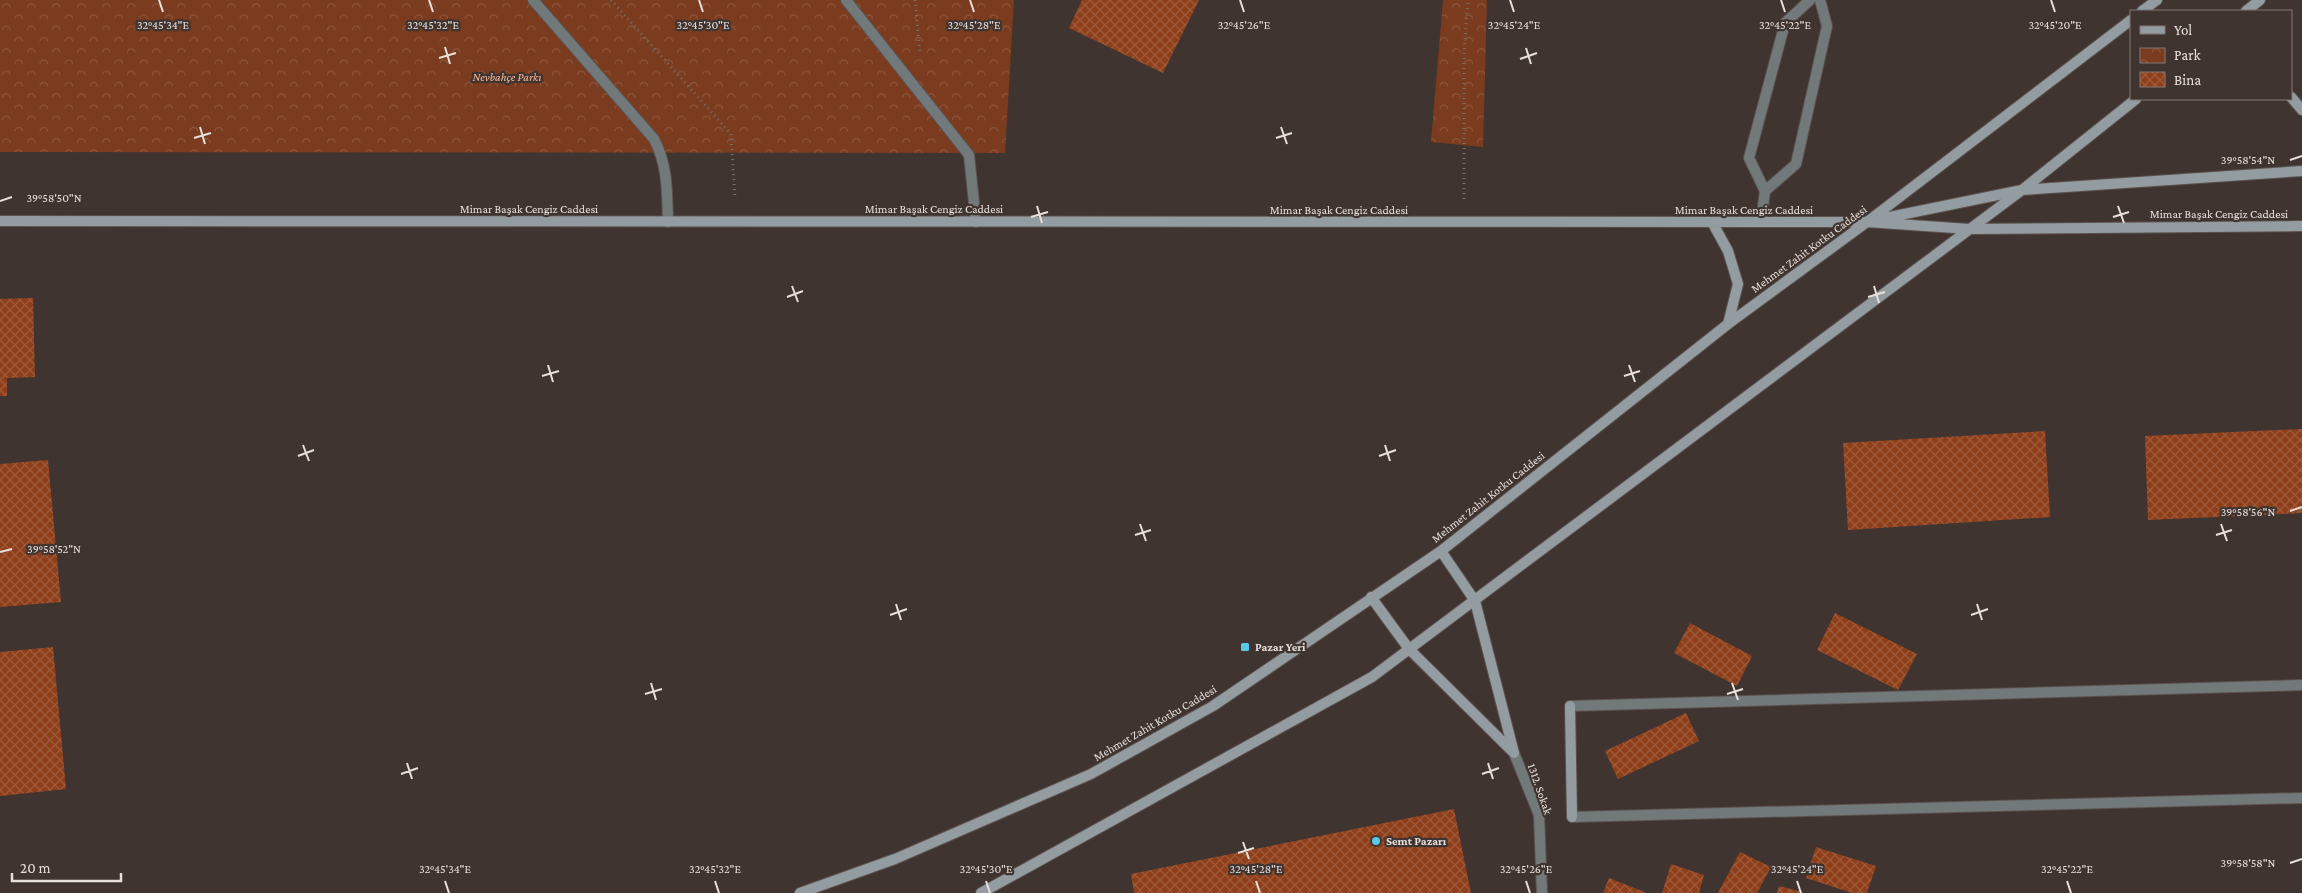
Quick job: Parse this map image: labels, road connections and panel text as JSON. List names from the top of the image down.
{
  "streets": {
    "street": ["Mimar Başak Cengiz Caddesi", "Mehmet Zahit Kotku Caddesi", "1312. Sokak"]
  },
  "crossings": [
    ["Mimar Başak Cengiz Caddesi", "Mehmet Zahit Kotku Caddesi"]
  ],
  "parks": ["Nevbahçe Parkı"],
  "places": {
    "transit": ["Pazar Yeri"],
    "other": ["Semt Pazarı"]
  },
  "legend": ["Yol", "Park", "Bina"],
  "scale_bar": "20 m",
  "coordinates": [
    "32°45'34\"E",
    "32°45'32\"E",
    "32°45'30\"E",
    "32°45'28\"E",
    "32°45'26\"E",
    "32°45'24\"E",
    "32°45'22\"E",
    "32°45'20\"E",
    "39°58'54\"N",
    "39°58'50\"N",
    "39°58'56\"N",
    "39°58'52\"N",
    "39°58'58\"N"
  ]
}
